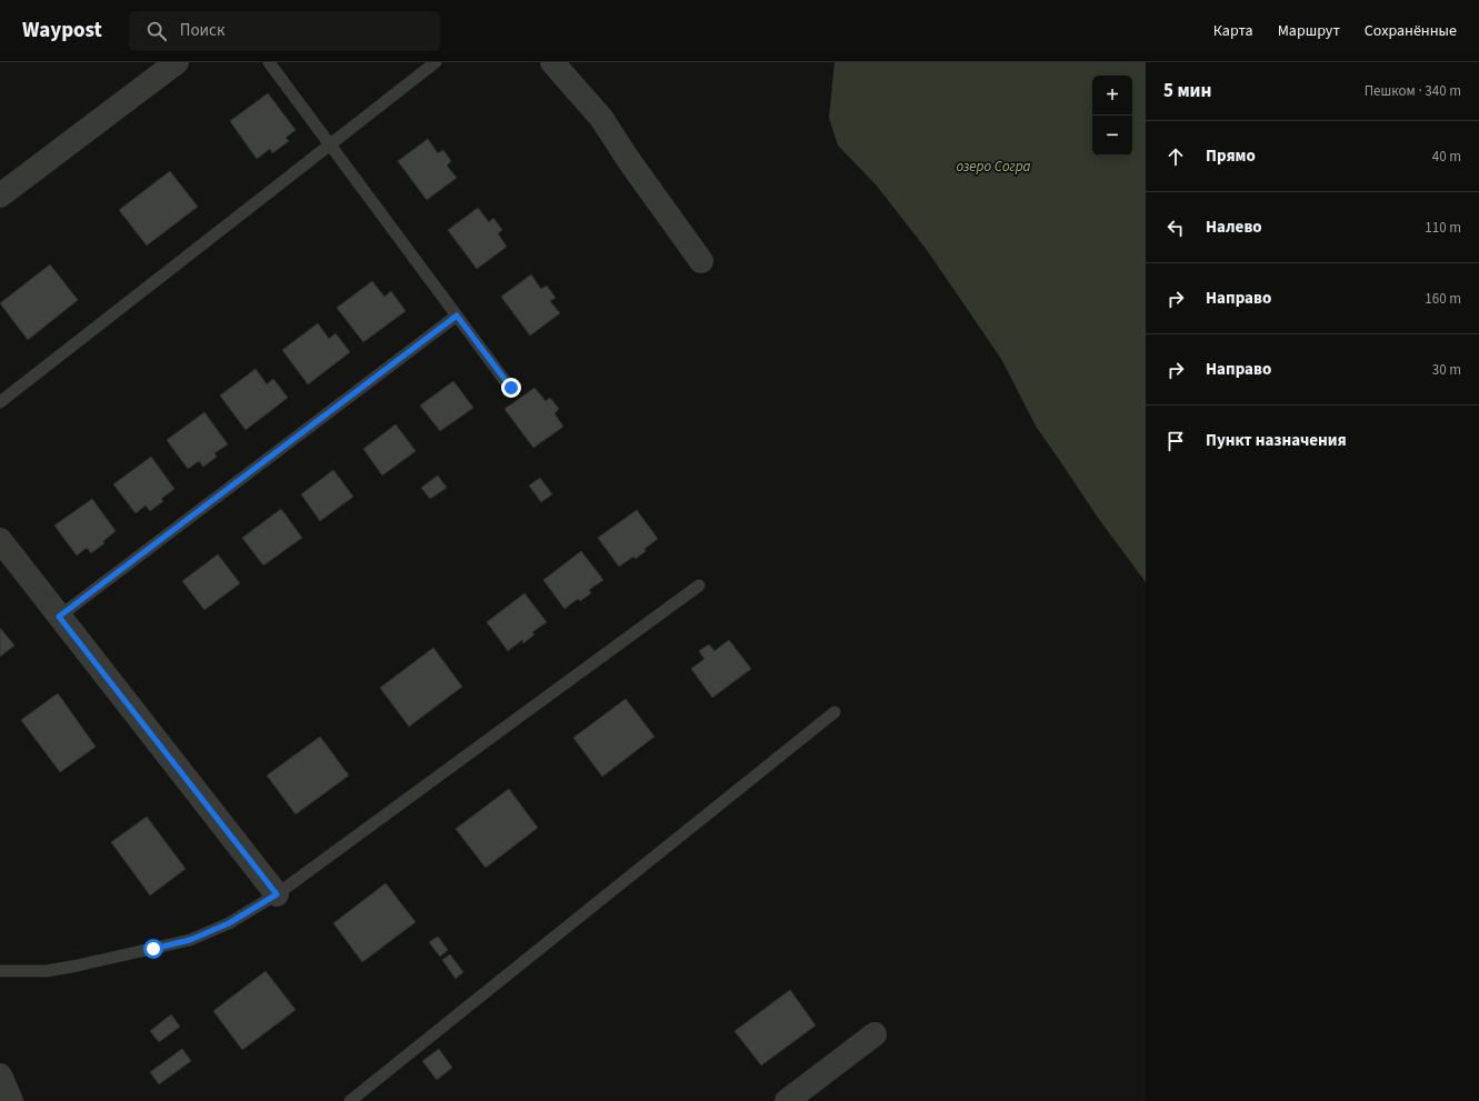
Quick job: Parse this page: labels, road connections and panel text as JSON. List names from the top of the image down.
{
  "water": ["озеро Согра"],
  "page": {
    "header": "Waypost",
    "search": "Поиск",
    "nav": ["Карта", "Маршрут", "Сохранённые"],
    "heading": ["5 мин", "Пешком · 340 m"],
    "map_buttons": ["+", "−"],
    "list": [
      ["Прямо", "40 m"],
      ["Налево", "110 m"],
      ["Направо", "160 m"],
      ["Направо", "30 m"],
      "Пункт назначения"
    ]
  }
}
